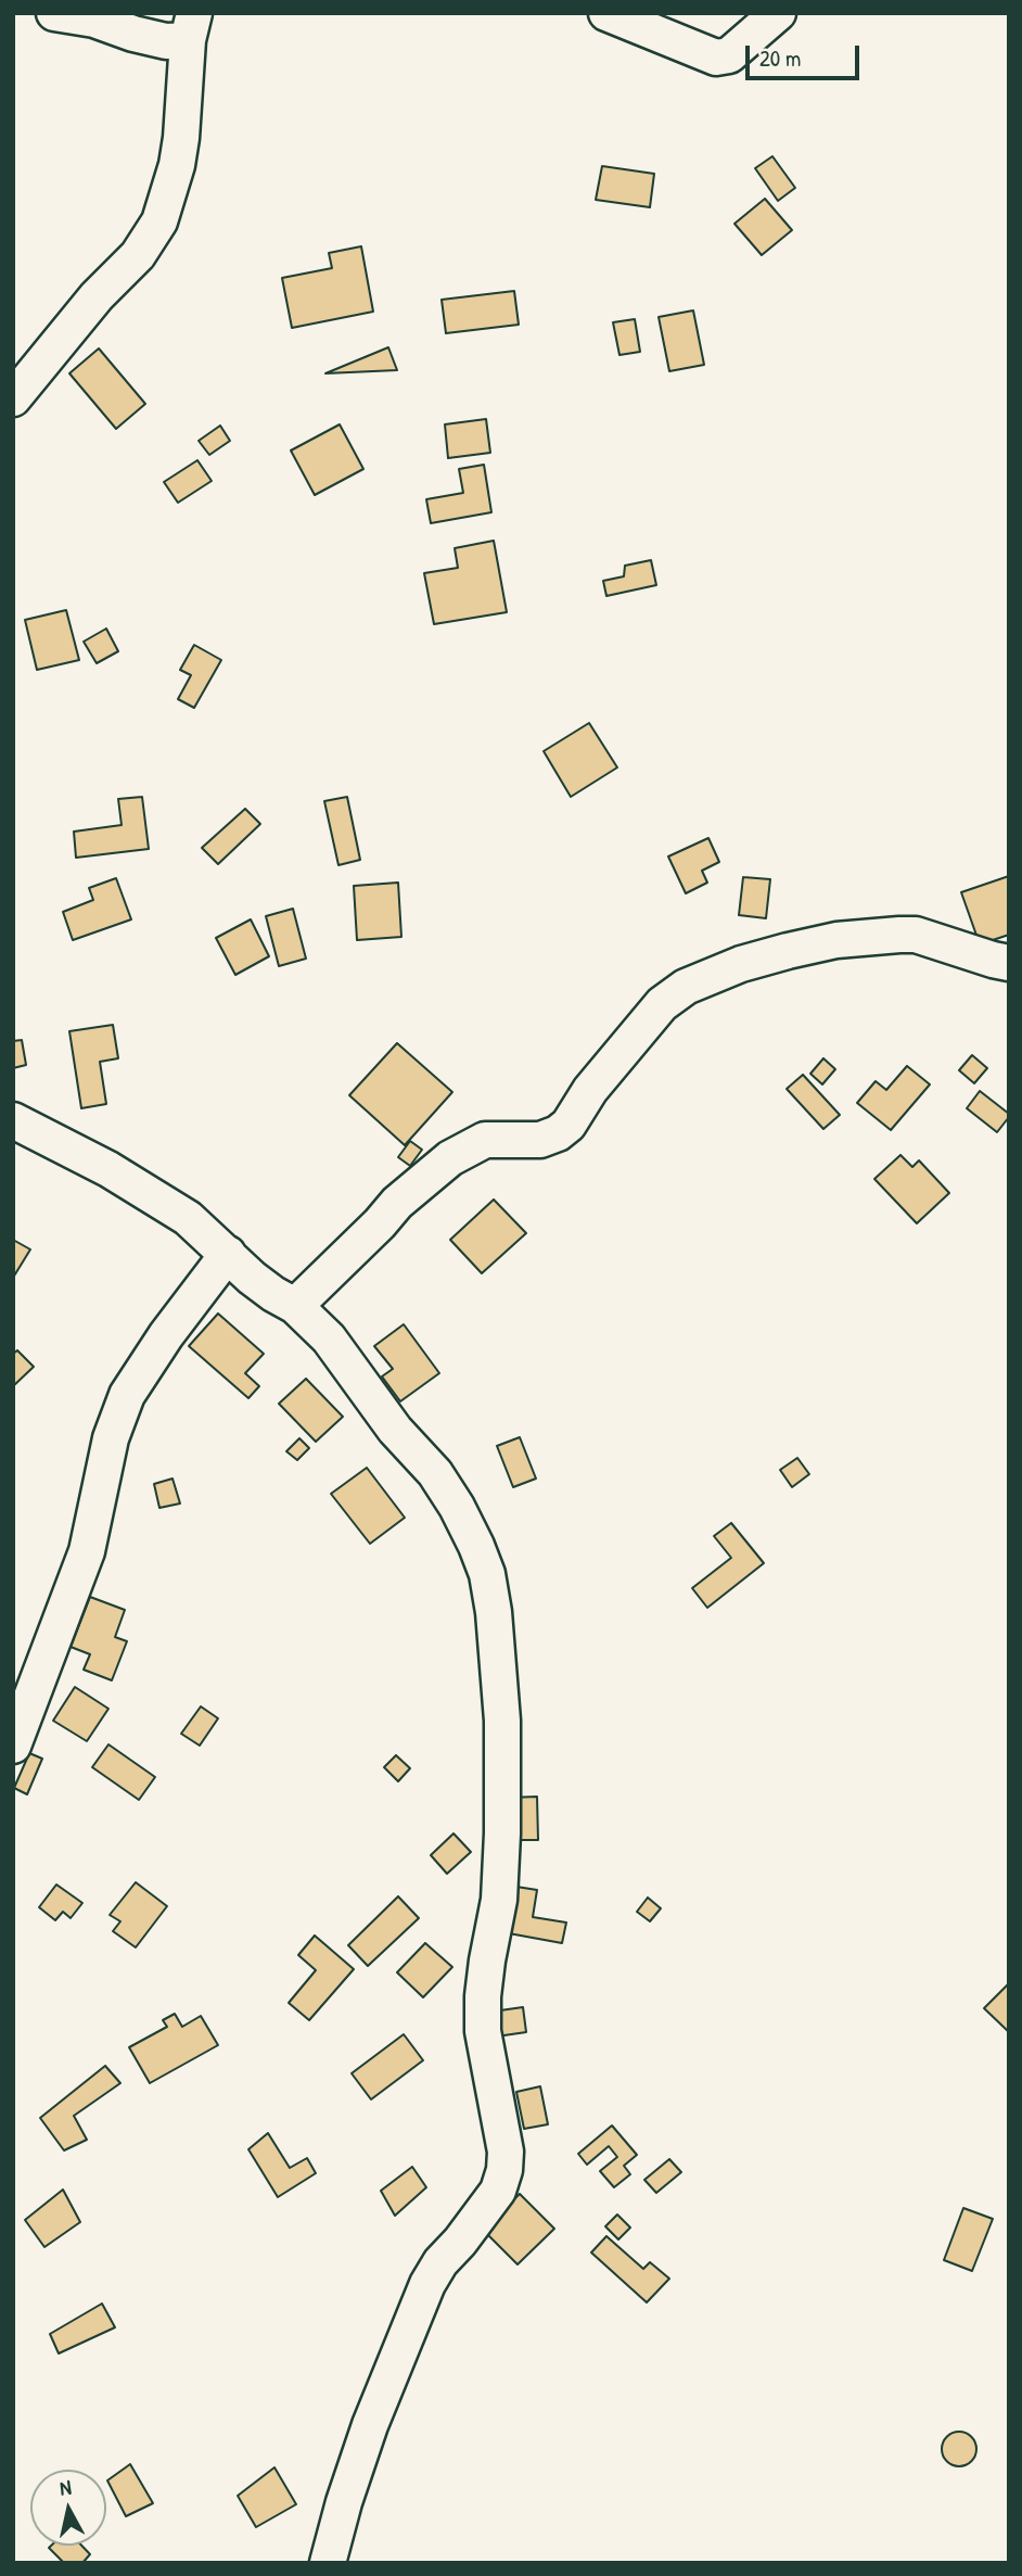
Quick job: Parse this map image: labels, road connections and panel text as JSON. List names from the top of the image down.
{
  "scale_bar": "20 m",
  "north": "top"
}
